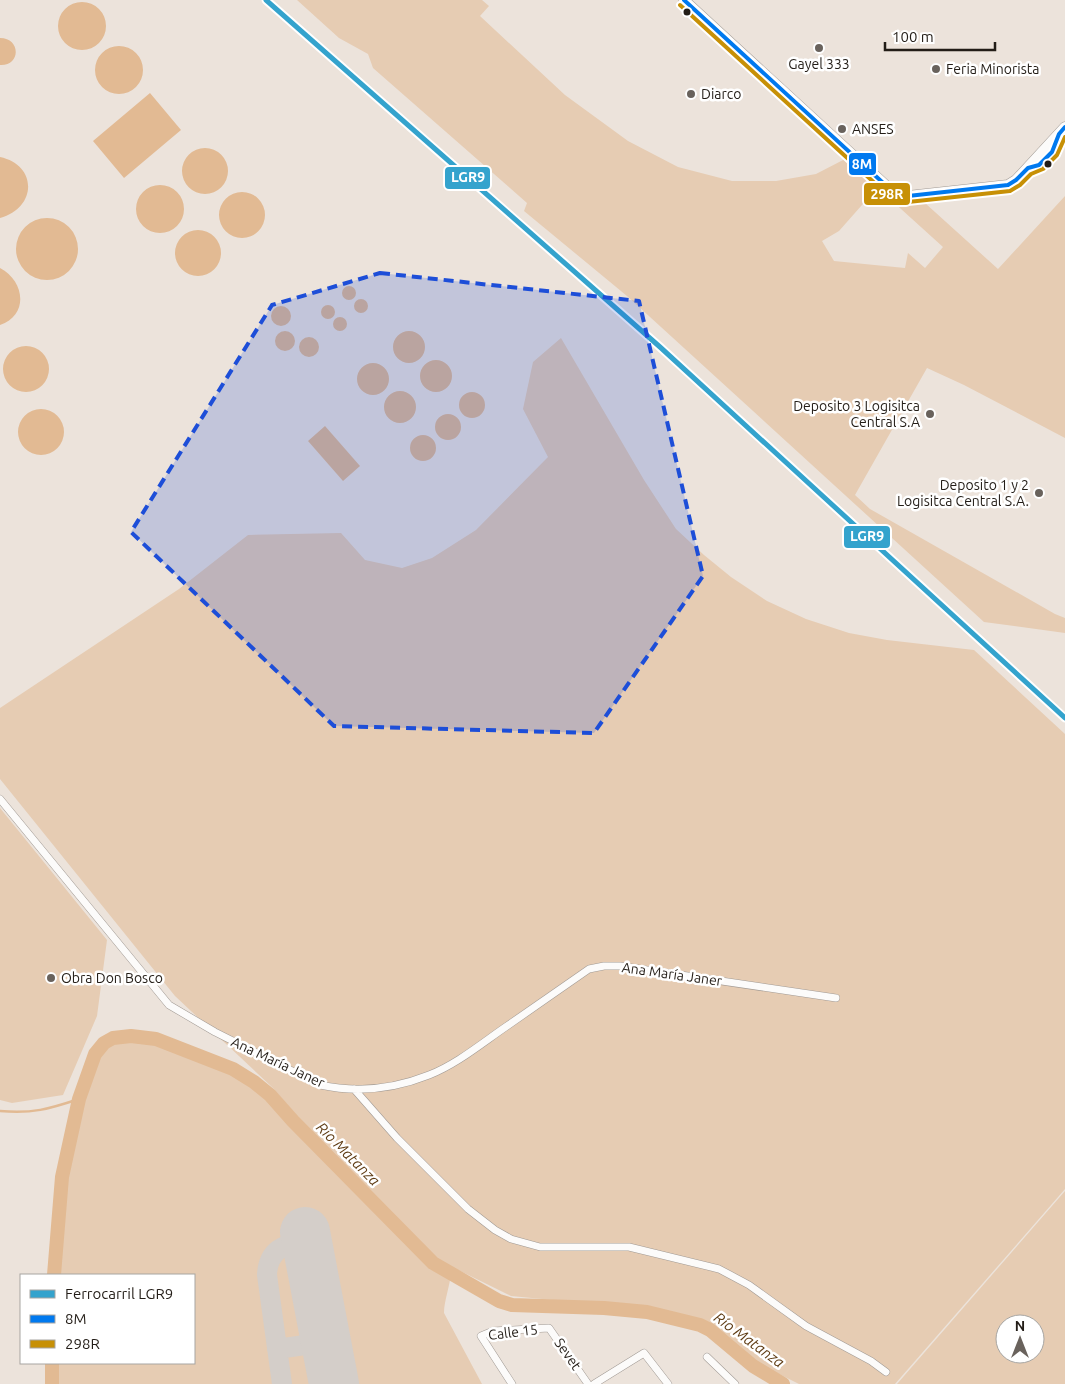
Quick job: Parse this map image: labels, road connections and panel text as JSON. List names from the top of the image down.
{
  "streets": {
    "street": ["Ana María Janer", "Calle 15", "Sevet"]
  },
  "crossings": [
    ["Calle 15", "Sevet"]
  ],
  "water": ["Río Matanza"],
  "places": [
    "Gayel 333",
    "Feria Minorista",
    "Diarco",
    "ANSES",
    "Deposito 3 Logisitca Central S.A",
    "Deposito 1 y 2 Logisitca Central S.A.",
    "Obra Don Bosco"
  ],
  "lines": ["rail line LGR9", "transit line 8M", "transit line 298R"],
  "legend": ["Ferrocarril LGR9", "8M", "298R"],
  "scale_bar": "100 m",
  "north": "top"
}
